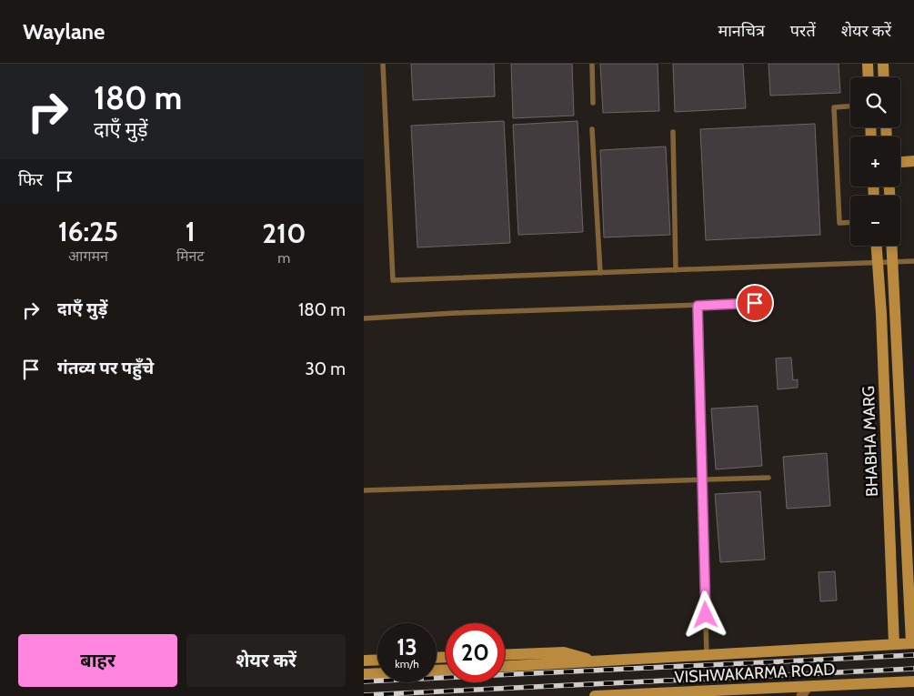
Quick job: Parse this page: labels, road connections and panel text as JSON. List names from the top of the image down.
{
  "streets": {
    "street": ["BHABHA MARG", "VISHWAKARMA ROAD"]
  },
  "crossings": [
    ["BHABHA MARG", "VISHWAKARMA ROAD"]
  ],
  "page": {
    "header": "Waylane",
    "nav": ["मानचित्र", "परतें", "शेयर करें"],
    "turn": ["180 m", "दाएँ मुड़ें"],
    "map_buttons": ["+", "−"],
    "then": "फिर",
    "eta": [
      "16:25",
      "आगमन",
      "1",
      "मिनट",
      "210",
      "m"
    ],
    "list": [
      {
        "name": "दाएँ मुड़ें",
        "value": "180 m"
      },
      {
        "name": "गंतव्य पर पहुँचे",
        "value": "30 m"
      }
    ],
    "speed": "13 km/h",
    "limit": "20",
    "buttons": ["बाहर", "शेयर करें"]
  }
}
